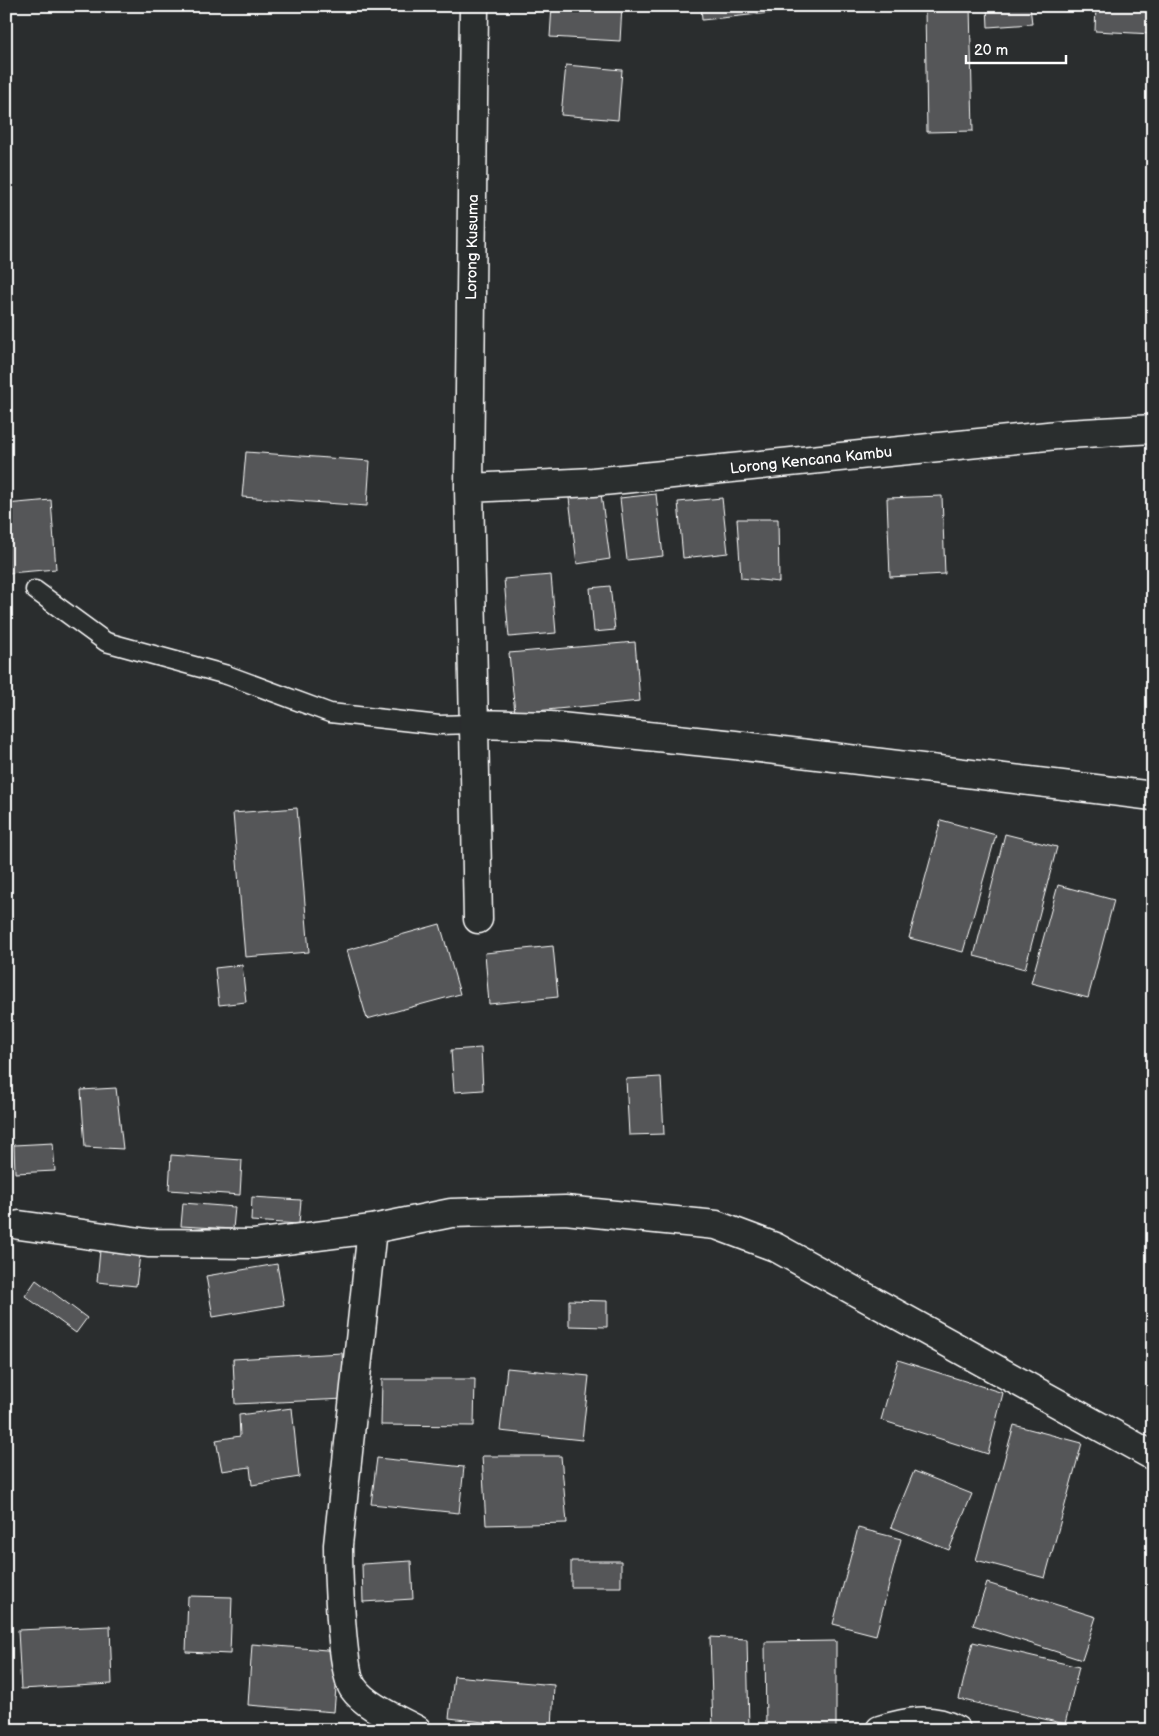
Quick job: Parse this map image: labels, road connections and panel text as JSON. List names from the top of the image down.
{
  "streets": {
    "street": ["Lorong Kusuma", "Lorong Kencana Kambu"]
  },
  "crossings": [
    ["Lorong Kusuma", "Lorong Kencana Kambu"]
  ],
  "scale_bar": "20 m"
}
